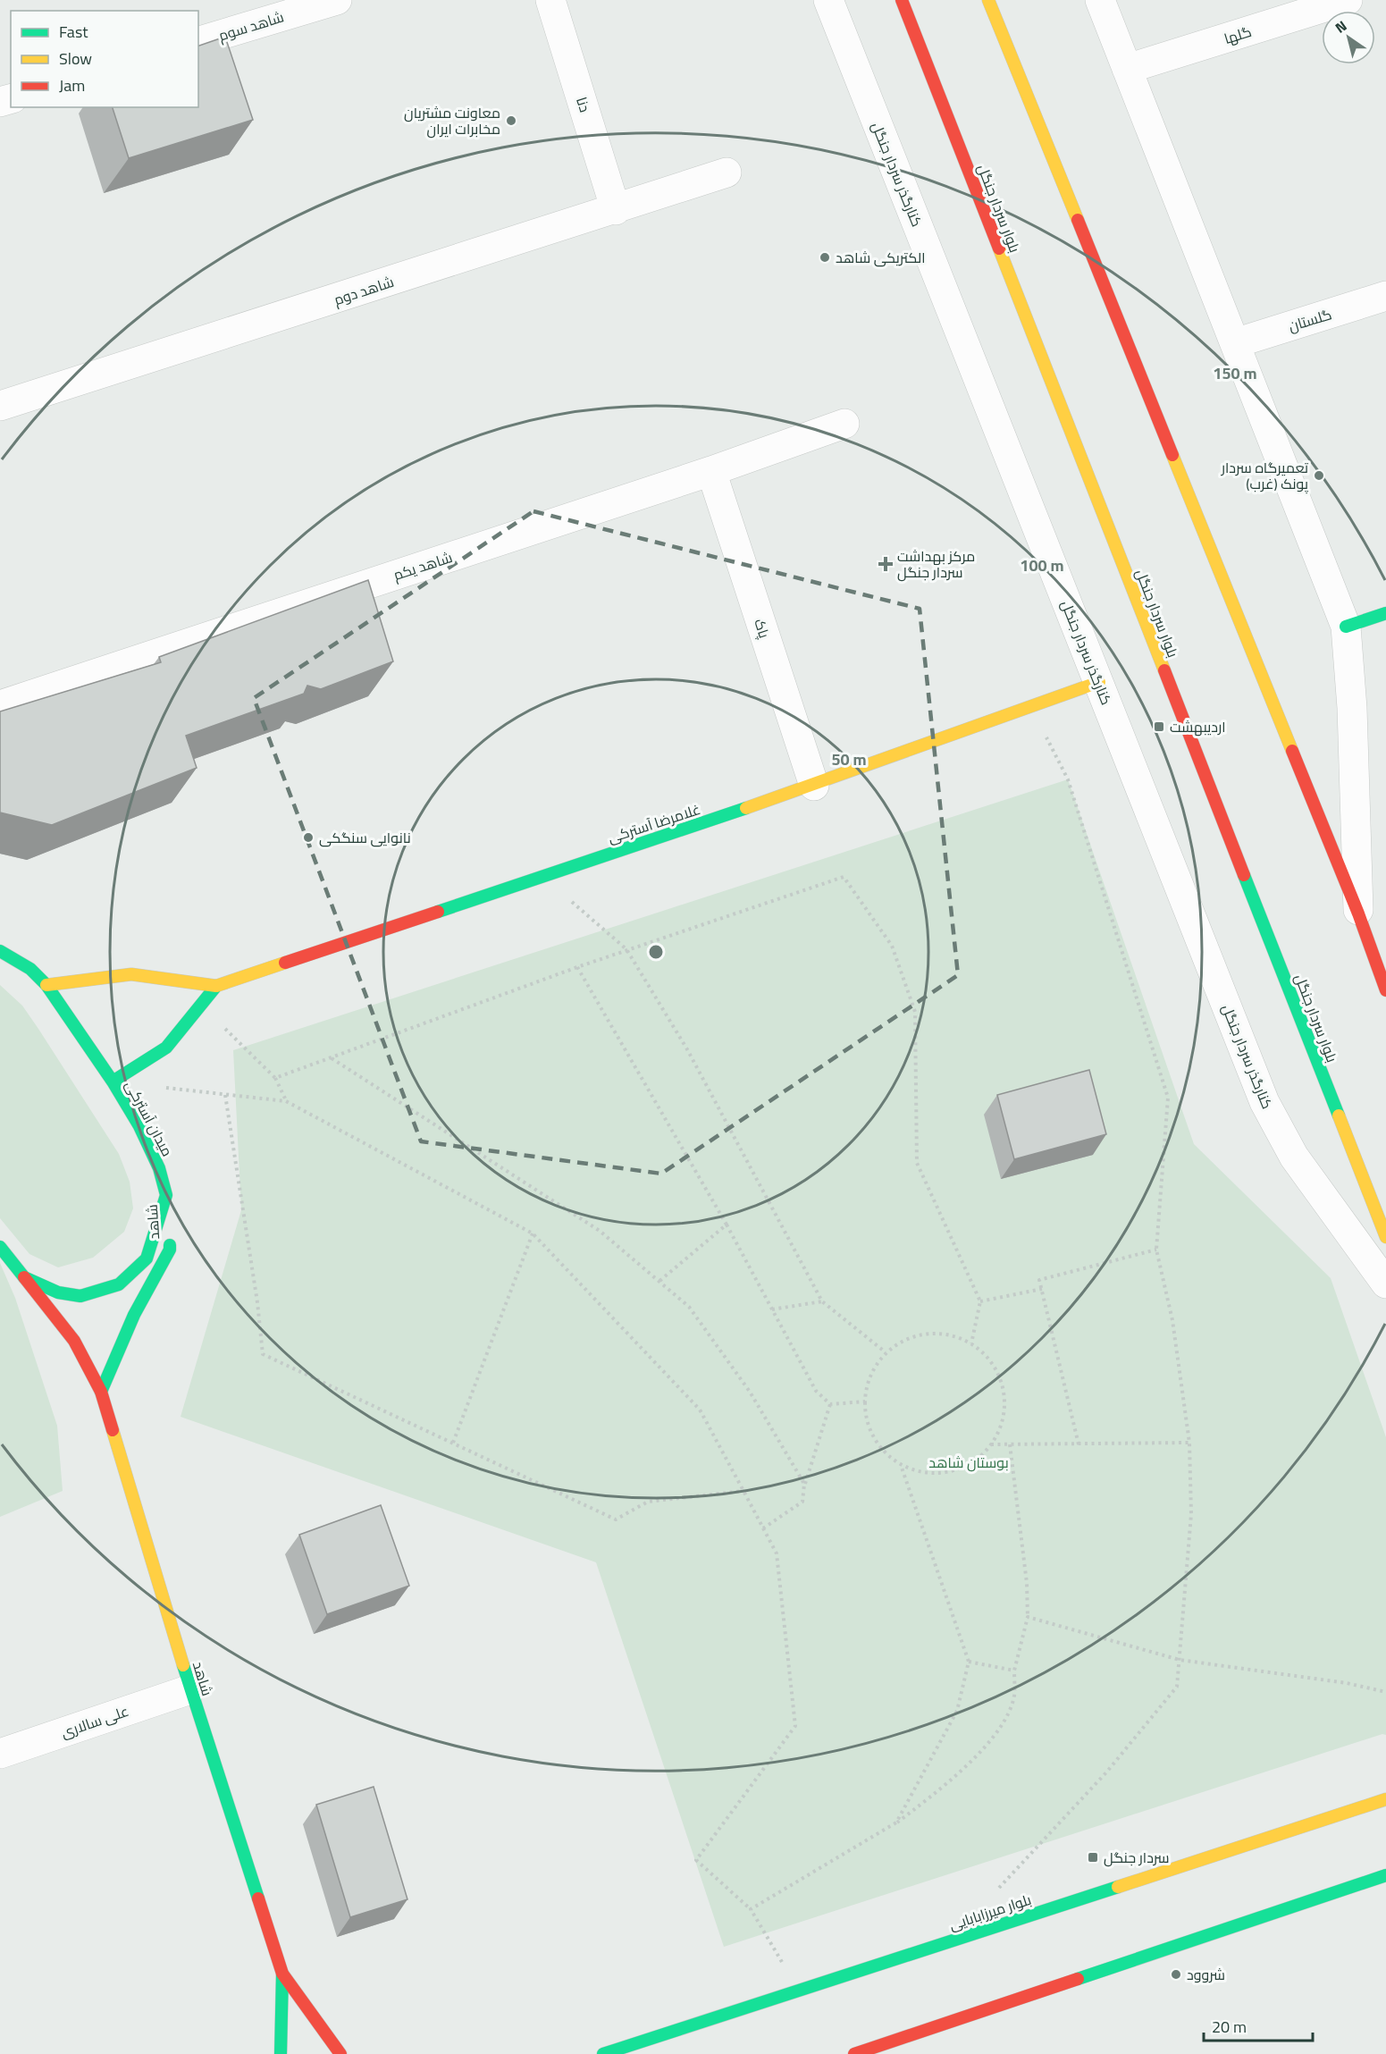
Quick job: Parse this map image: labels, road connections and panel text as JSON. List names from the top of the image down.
{
  "streets": {
    "main road": [
      "بلوار سردار جنگل",
      "غلامرضا آسترکی",
      "میدان آسترکی",
      "شاهد",
      "بلوار میرزابابایی"
    ],
    "street": [
      "شاهد سوم",
      "گلها",
      "دنا",
      "کنارگذر سردار جنگل",
      "شاهد دوم",
      "گلستان",
      "شاهد یکم",
      "پاک",
      "علی سالاری"
    ]
  },
  "crossings": [
    ["دنا", "شاهد دوم"],
    ["کنارگذر سردار جنگل", "غلامرضا آسترکی"],
    ["شاهد یکم", "پاک"],
    ["پاک", "غلامرضا آسترکی"],
    ["میدان آسترکی", "شاهد"],
    ["شاهد", "علی سالاری"]
  ],
  "parks": ["بوستان شاهد"],
  "places": {
    "other": [
      "معاونت مشتریان مخابرات ایران",
      "الکتریکی شاهد",
      "تعمیرگاه سردار پونک (غرب)",
      "نانوایی سنگکی",
      "شروود"
    ],
    "health": ["مرکز بهداشت سردار جنگل"],
    "transit": ["اردیبهشت", "سردار جنگل"]
  },
  "legend": ["Fast", "Slow", "Jam"],
  "scale_bar": "20 m",
  "north": "top left",
  "rings": ["150 m", "100 m", "50 m"]
}
